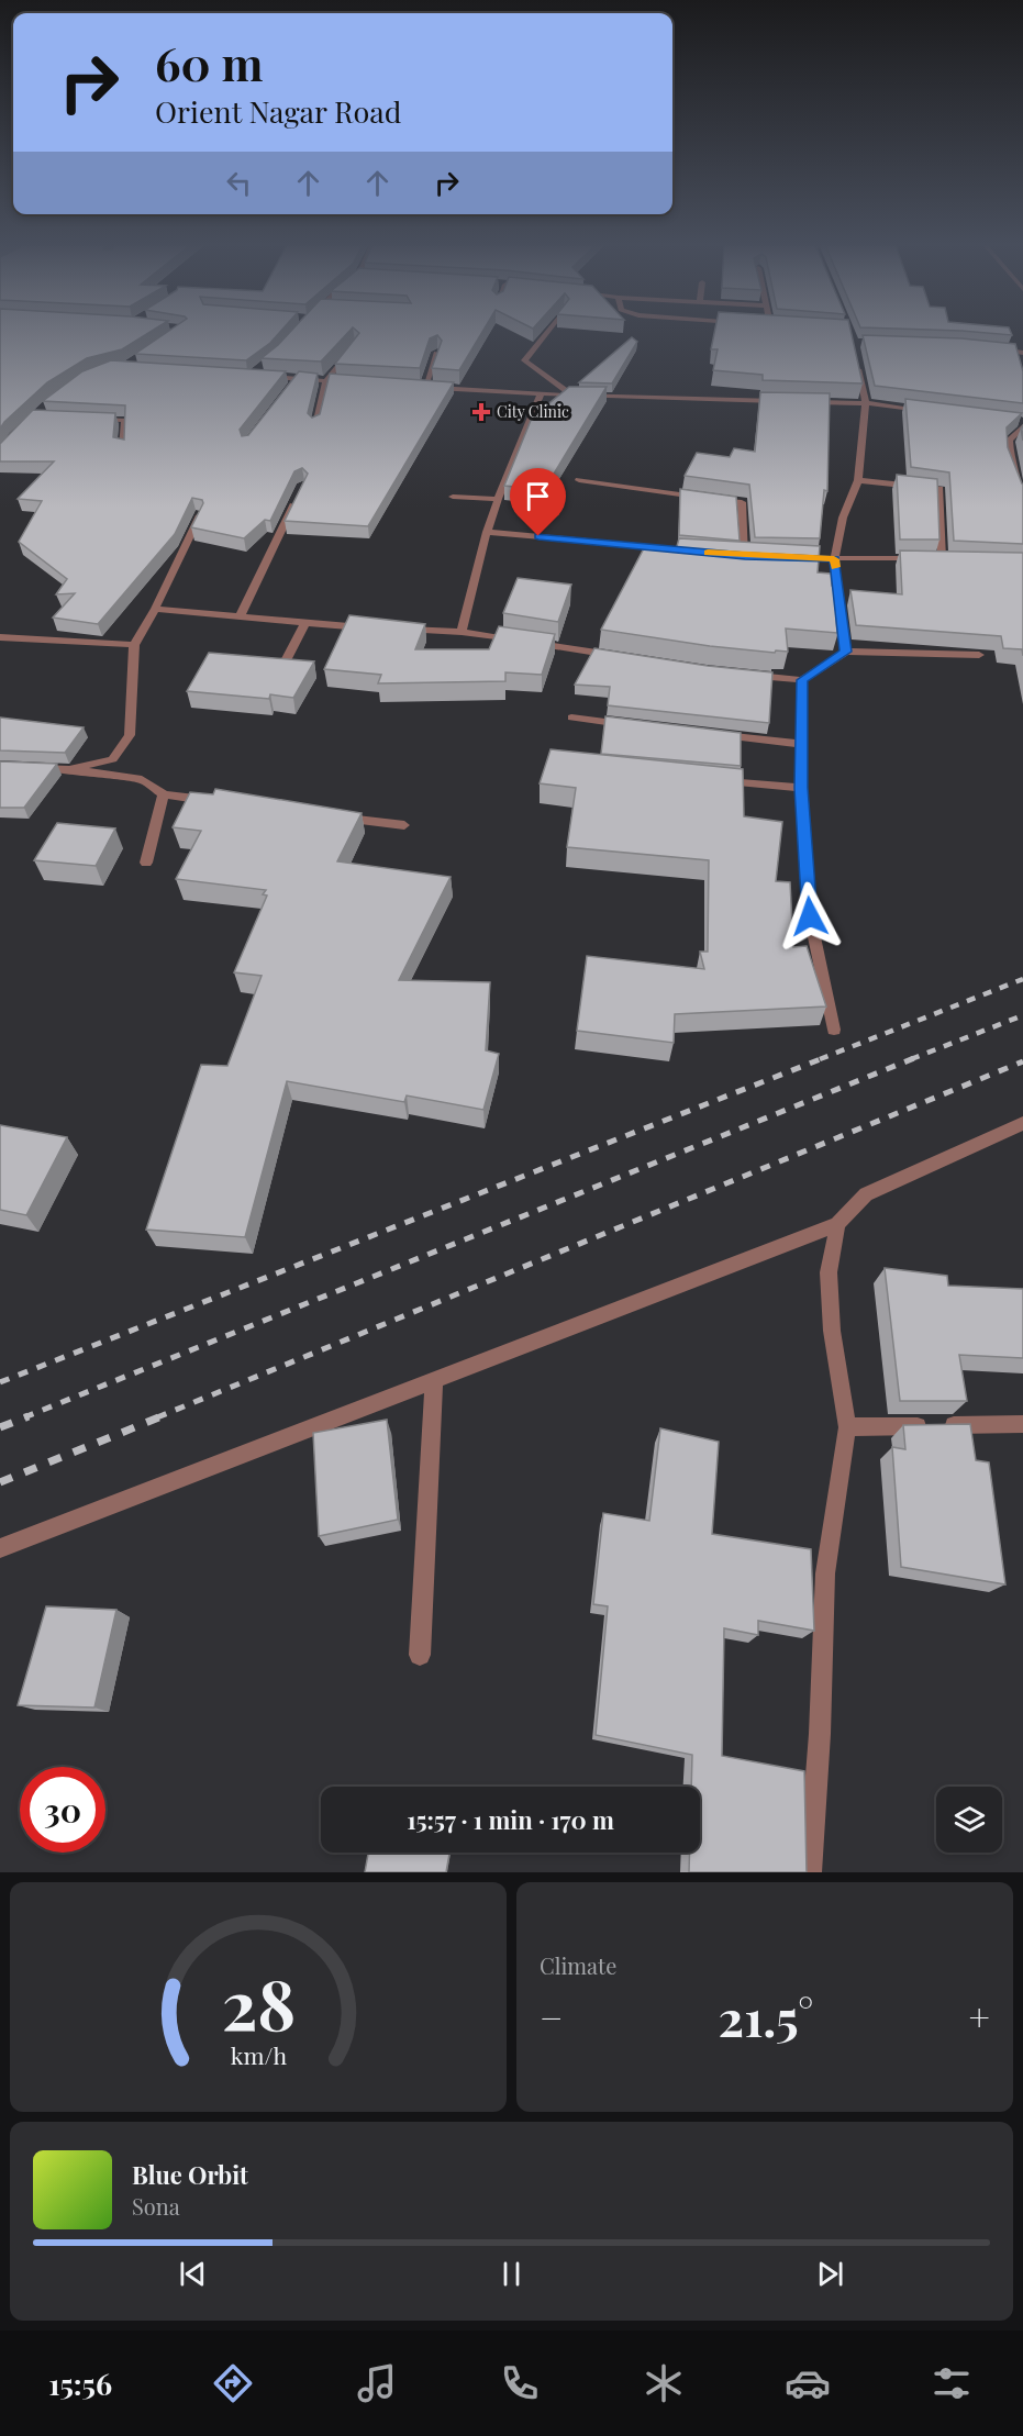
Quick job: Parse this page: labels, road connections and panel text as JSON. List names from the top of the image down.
{
  "places": {
    "health": ["City Clinic"]
  },
  "page": {
    "turn": ["60 m", "Orient Nagar Road"],
    "limit": "30",
    "trip": "15:57 · 1 min · 170 m",
    "tile": "Climate",
    "heat": ["−", "21.5°", "+"],
    "song": ["Blue Orbit", "Sona"],
    "tabs": "15:56",
    "gauge": ["28", "km/h"]
  }
}
